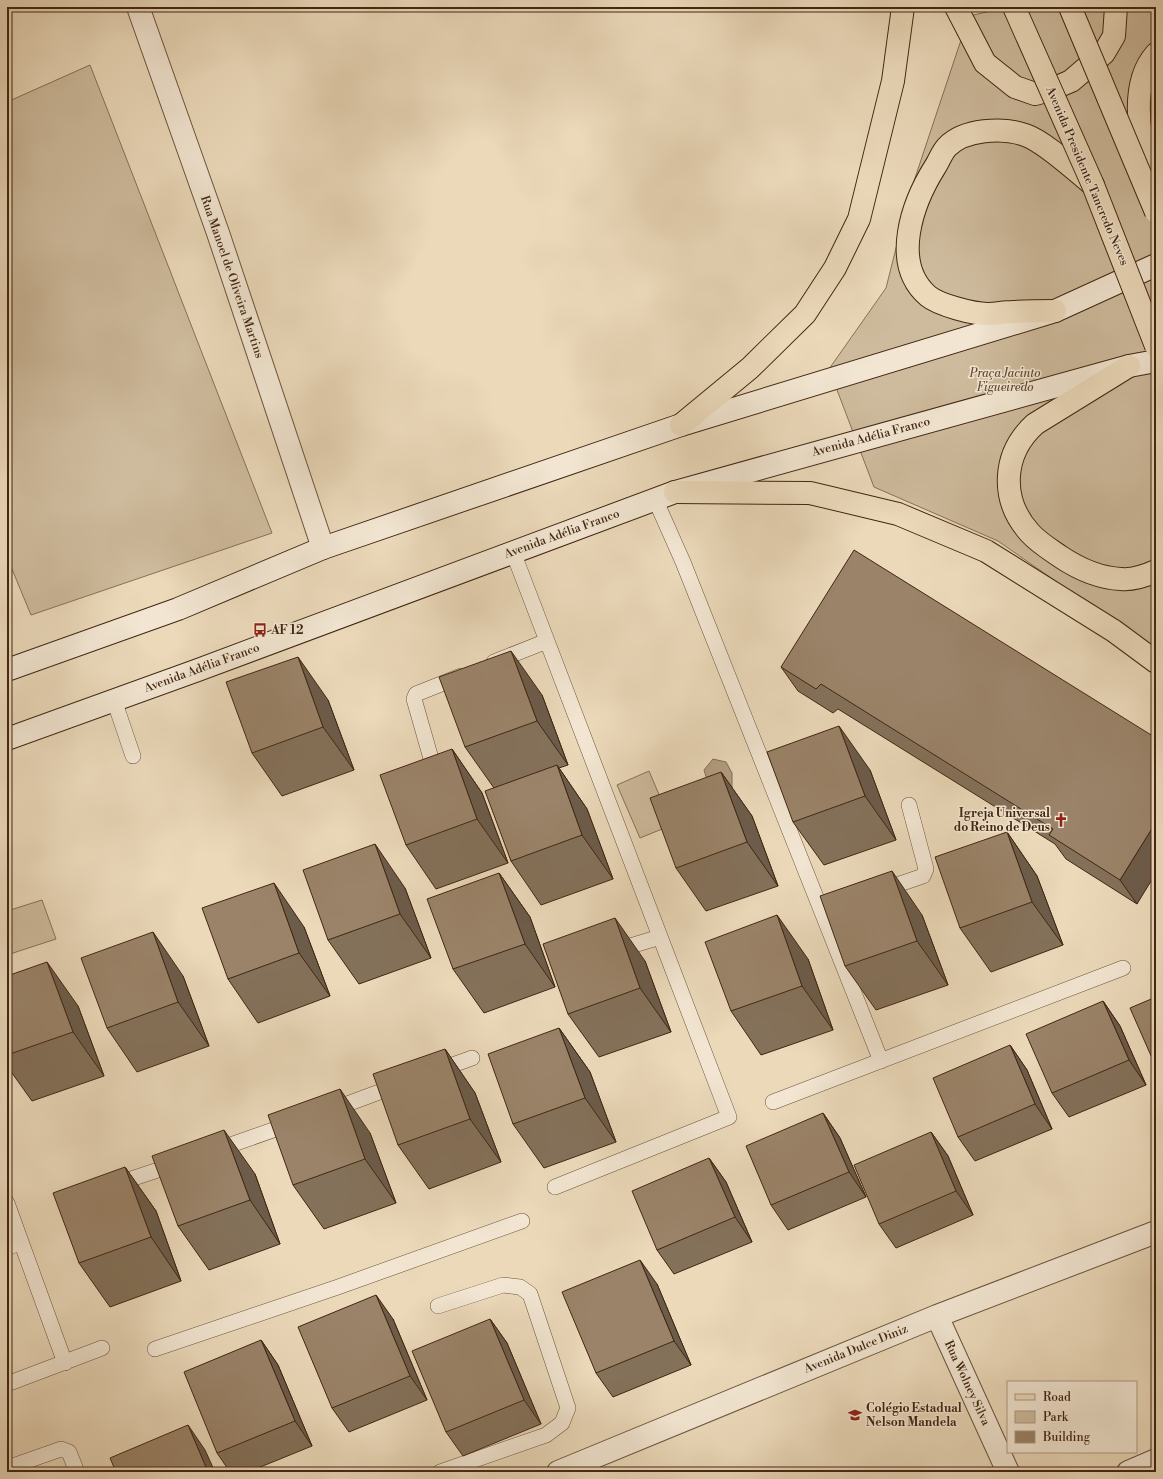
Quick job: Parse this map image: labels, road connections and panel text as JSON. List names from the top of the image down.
{
  "streets": {
    "main road": [
      "Avenida Presidente Tancredo Neves",
      "Rua Manoel de Oliveira Martins",
      "Avenida Adélia Franco",
      "Avenida Dulce Diniz",
      "Rua Wolney Silva"
    ]
  },
  "crossings": [
    ["Avenida Dulce Diniz", "Rua Wolney Silva"]
  ],
  "parks": ["Praça Jacinto Figueiredo"],
  "places": {
    "bus stop": ["AF 12"],
    "church": ["Igreja Universal do Reino de Deus"],
    "school or university": ["Colégio Estadual Nelson Mandela"]
  },
  "legend": ["Road", "Park", "Building"]
}
